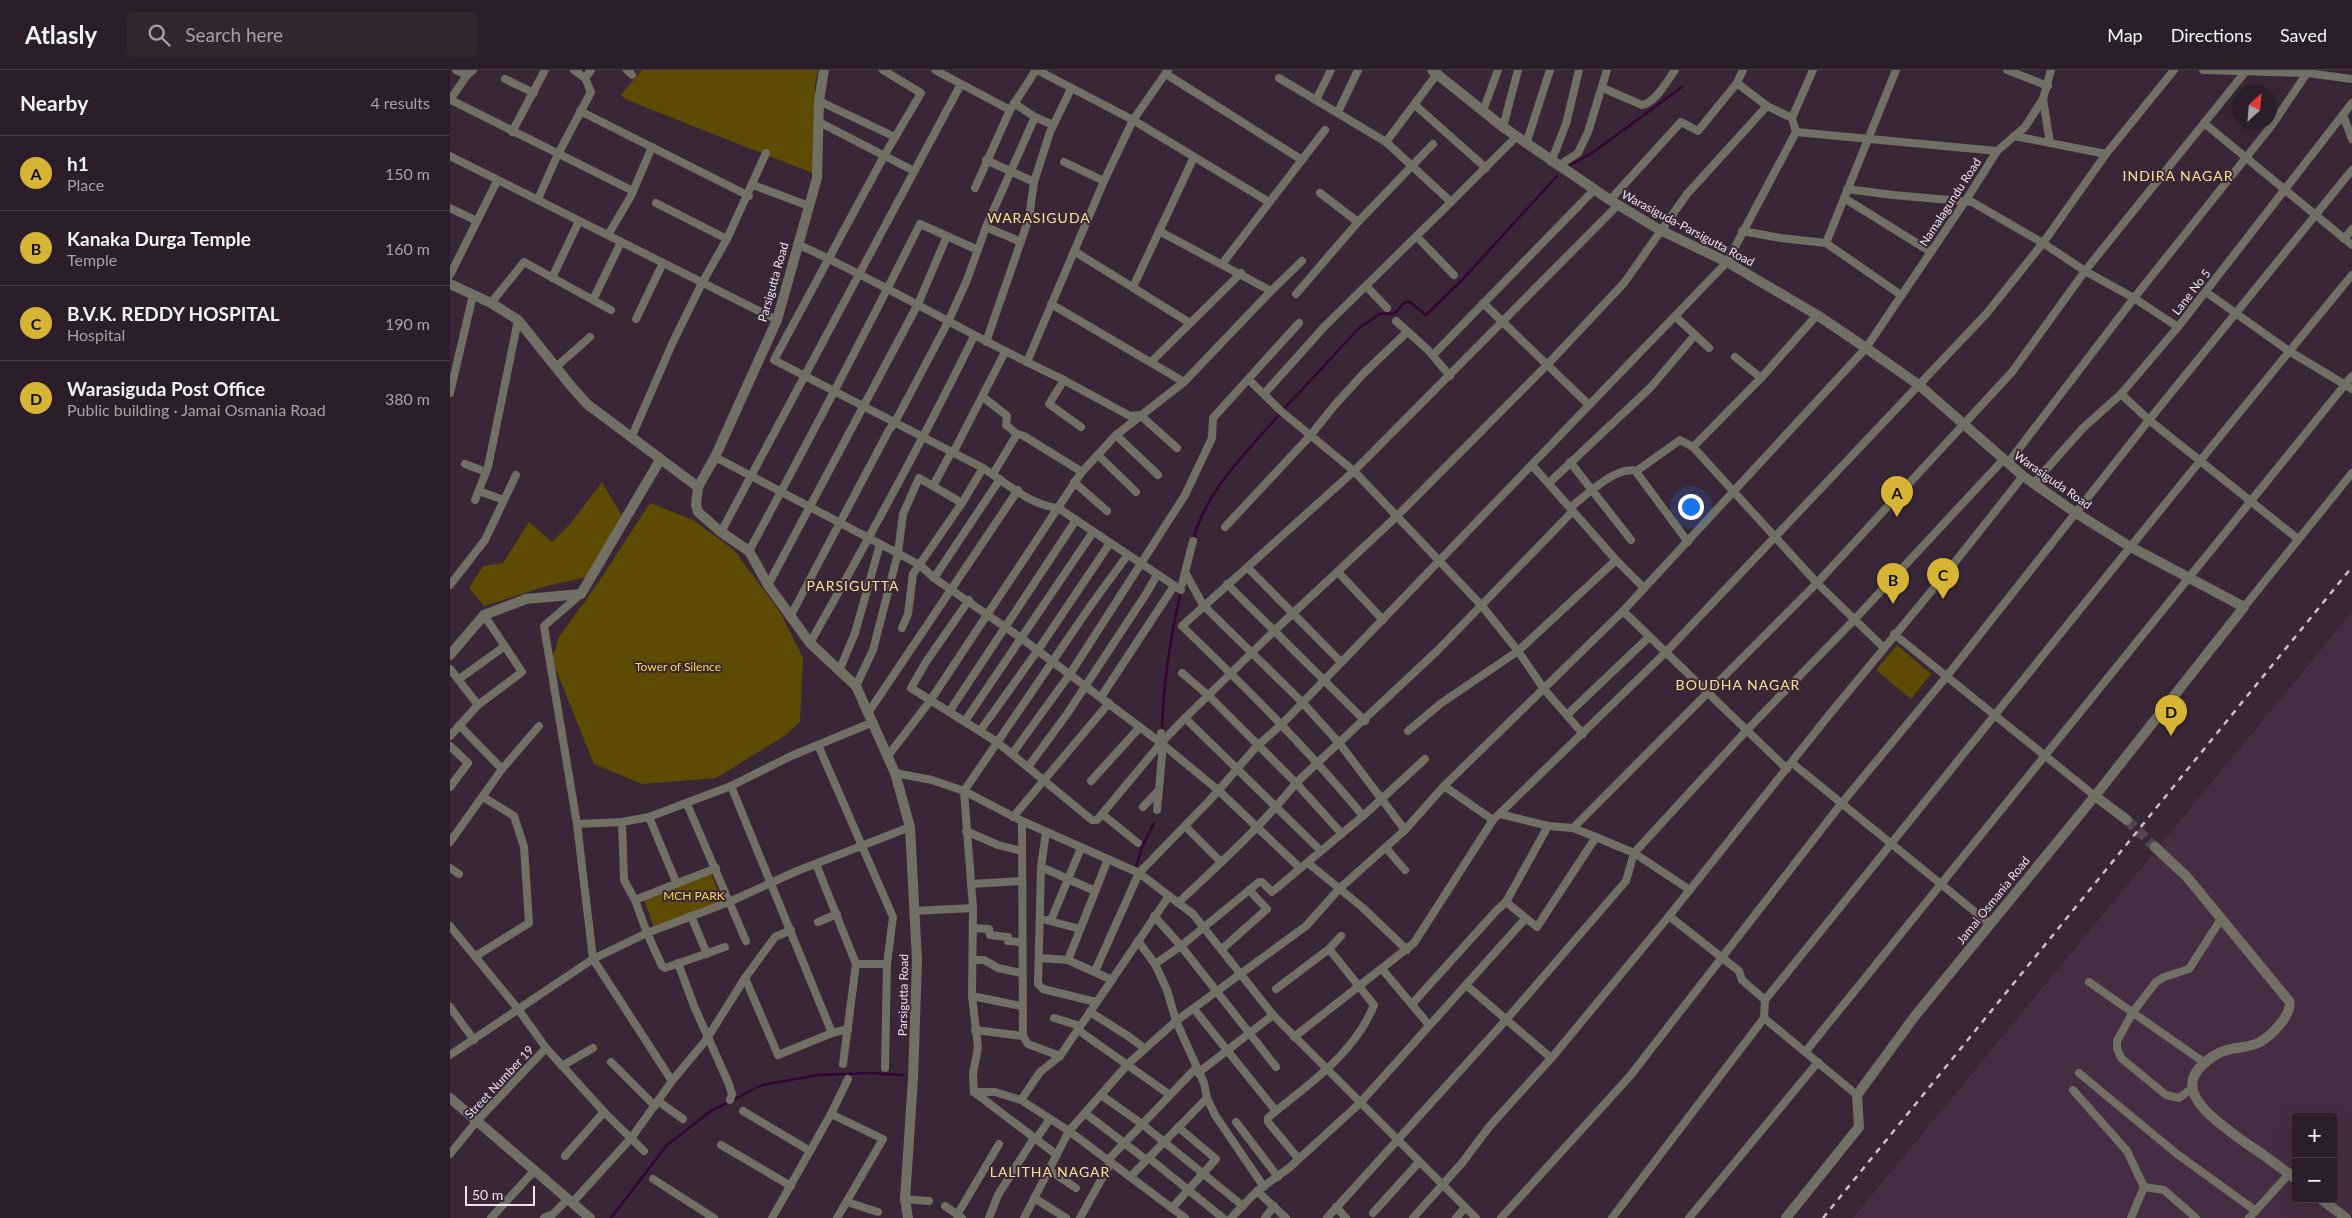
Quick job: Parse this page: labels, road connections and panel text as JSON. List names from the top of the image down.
{
  "streets": {
    "street": [
      "Namalagundu Road",
      "Warasiguda-Parsigutta Road",
      "Parsigutta Road",
      "Lane No 5",
      "Warasiguda Road",
      "Jamai Osmania Road",
      "Street Number 19"
    ]
  },
  "crossings": [
    ["Namalagundu Road", "Warasiguda-Parsigutta Road"],
    ["Namalagundu Road", "Warasiguda Road"],
    ["Warasiguda-Parsigutta Road", "Warasiguda Road"],
    ["Lane No 5", "Warasiguda Road"],
    ["Warasiguda Road", "Jamai Osmania Road"]
  ],
  "districts": [
    "INDIRA NAGAR",
    "WARASIGUDA",
    "PARSIGUTTA",
    "BOUDHA NAGAR",
    "LALITHA NAGAR"
  ],
  "parks": ["Tower of Silence", "MCH PARK"],
  "scale_bar": "50 m",
  "north": "top right",
  "page": {
    "header": "Atlasly",
    "search": "Search here",
    "nav": ["Map", "Directions", "Saved"],
    "heading": ["Nearby", "4 results"],
    "list": [
      {
        "mark": "A",
        "name": "h1",
        "note": "Place",
        "value": "150 m"
      },
      {
        "mark": "B",
        "name": "Kanaka Durga Temple",
        "note": "Temple",
        "value": "160 m"
      },
      {
        "mark": "C",
        "name": "B.V.K. REDDY HOSPITAL",
        "note": "Hospital",
        "value": "190 m"
      },
      {
        "mark": "D",
        "name": "Warasiguda Post Office",
        "note": "Public building · Jamai Osmania Road",
        "value": "380 m"
      }
    ],
    "pins": [
      "A",
      "C",
      "B",
      "D"
    ],
    "map_buttons": ["+", "−"],
    "scale": "50 m"
  }
}
